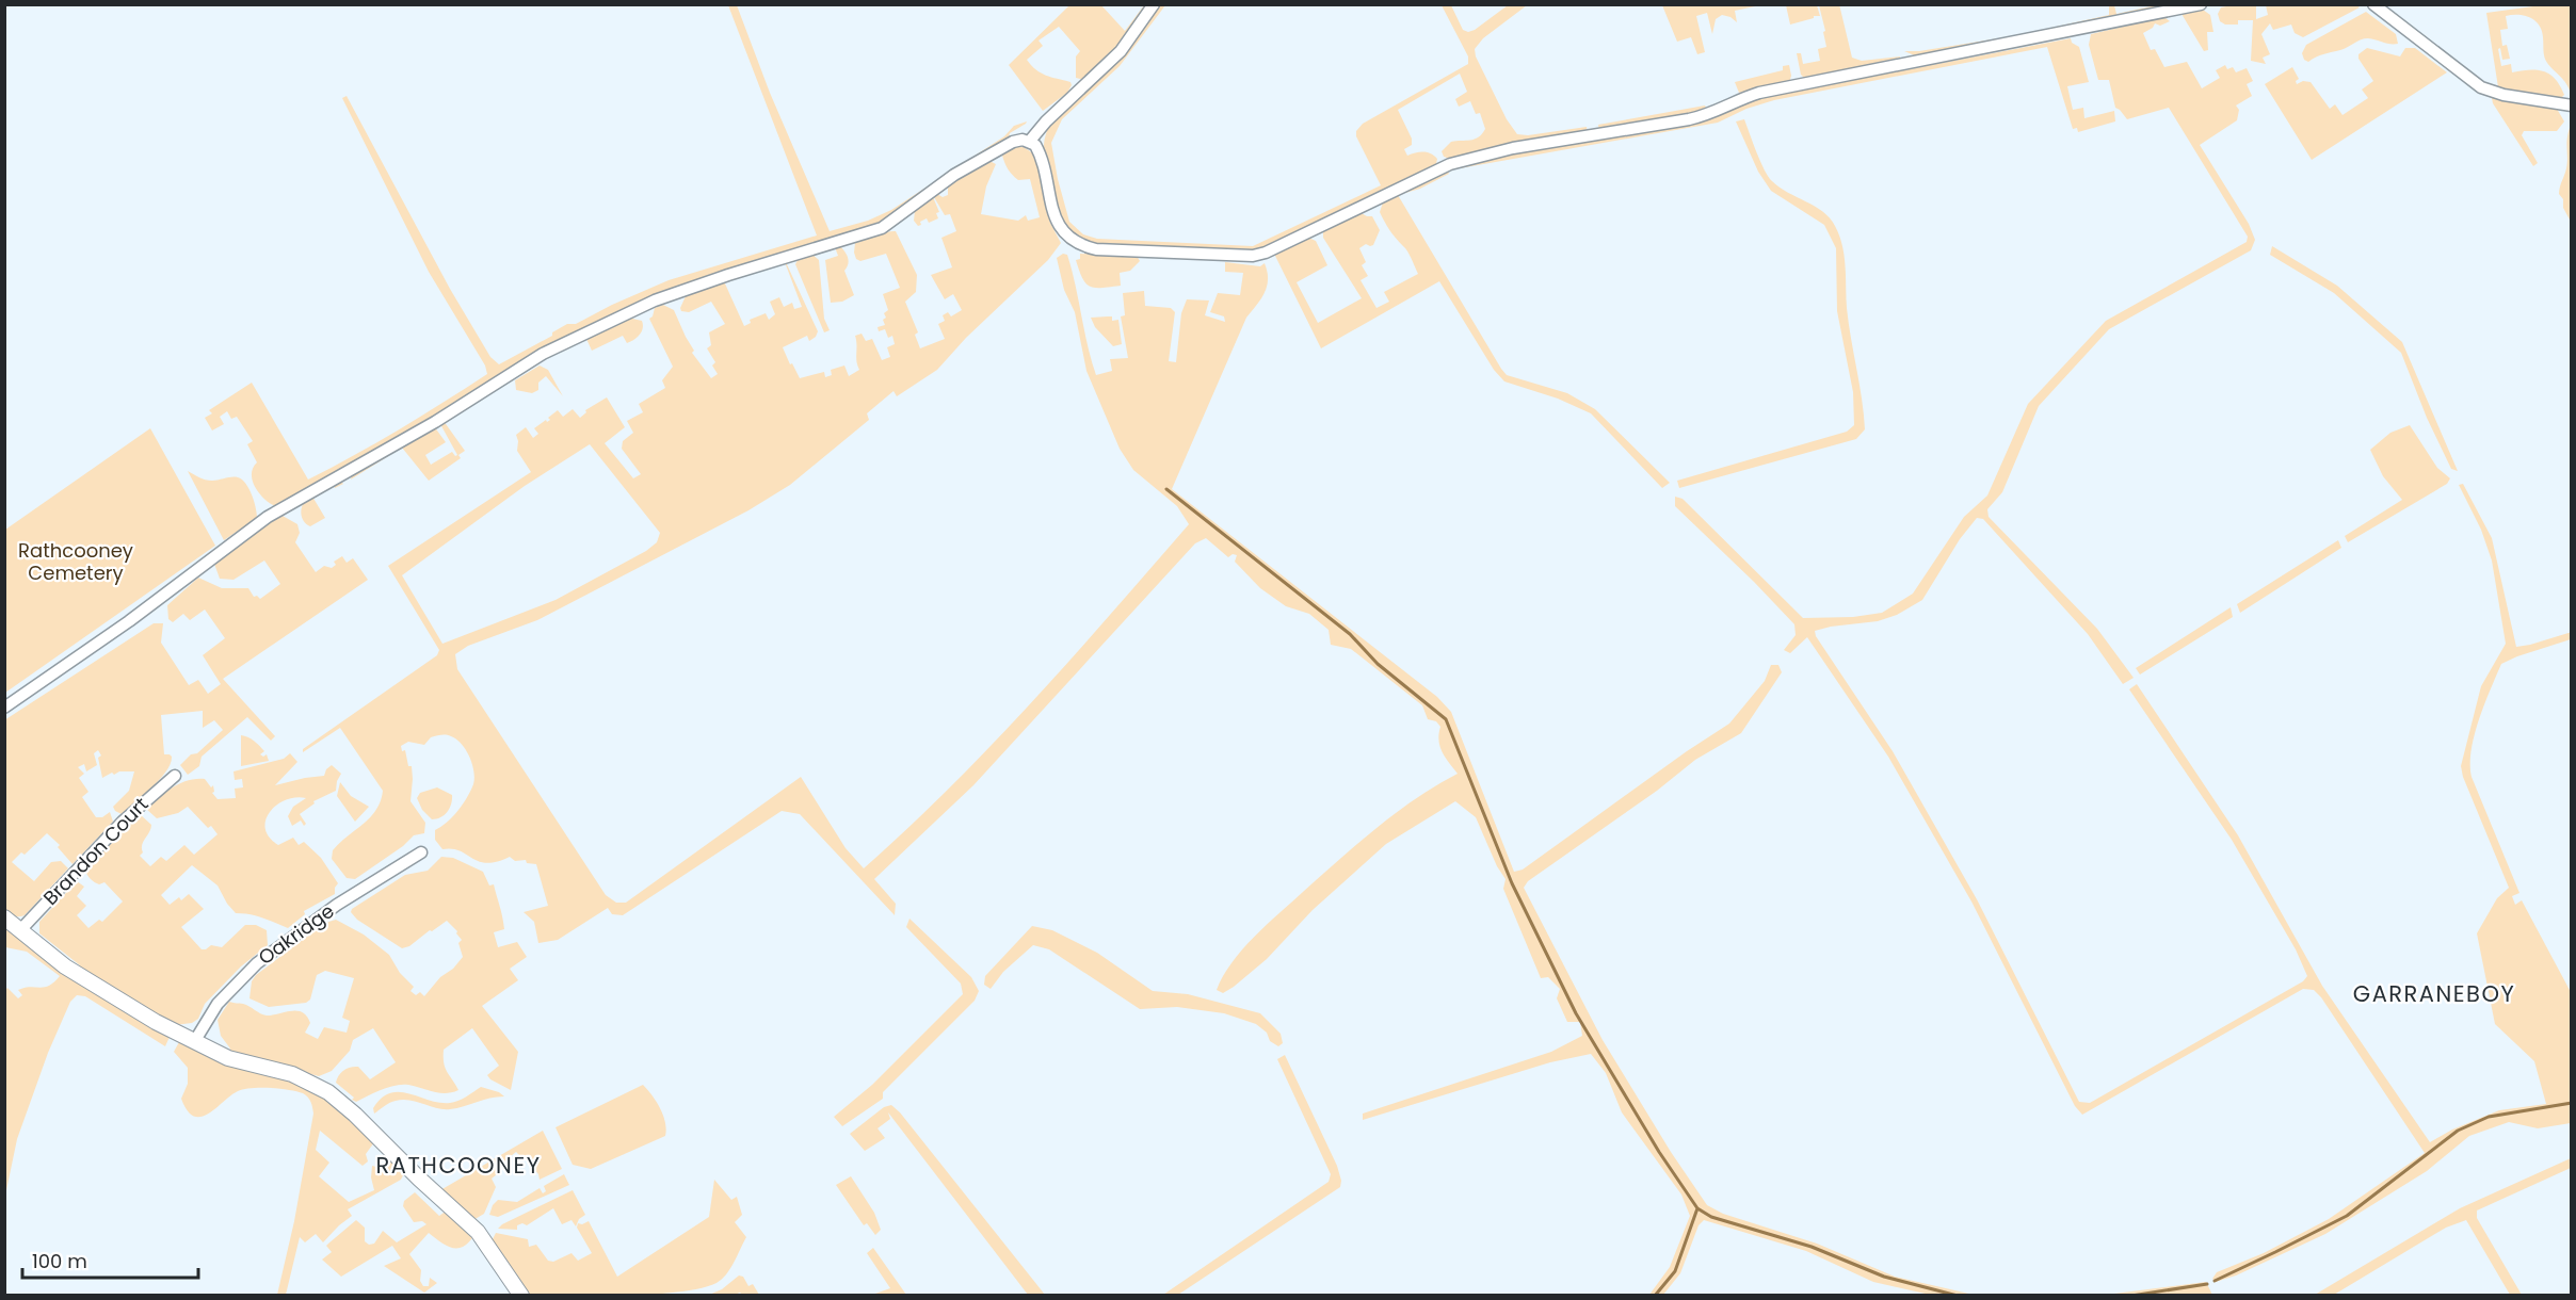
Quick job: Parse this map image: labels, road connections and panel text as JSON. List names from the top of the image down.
{
  "streets": {
    "street": ["Brandon Court", "Oakridge"]
  },
  "districts": ["GARRANEBOY", "RATHCOONEY"],
  "parks": ["Rathcooney Cemetery"],
  "scale_bar": "100 m"
}
